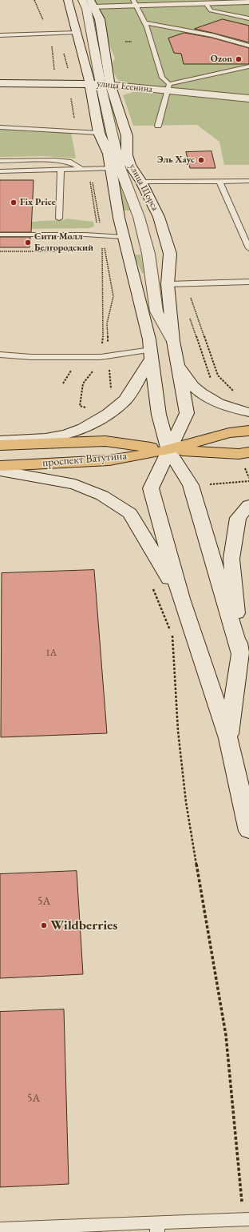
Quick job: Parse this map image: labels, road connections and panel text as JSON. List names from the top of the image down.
{
  "streets": {
    "main road": ["улица Есенина", "улица Щорса", "проспект Ватутина"]
  },
  "crossings": [
    ["улица Есенина", "улица Щорса"],
    ["улица Щорса", "проспект Ватутина"]
  ],
  "places": [
    "Ozon",
    "Эль Хаус",
    "Fix Price",
    "Сити Молл Белгородский",
    "Wildberries"
  ],
  "house_numbers": ["1А", "5А", "5А"]
}
